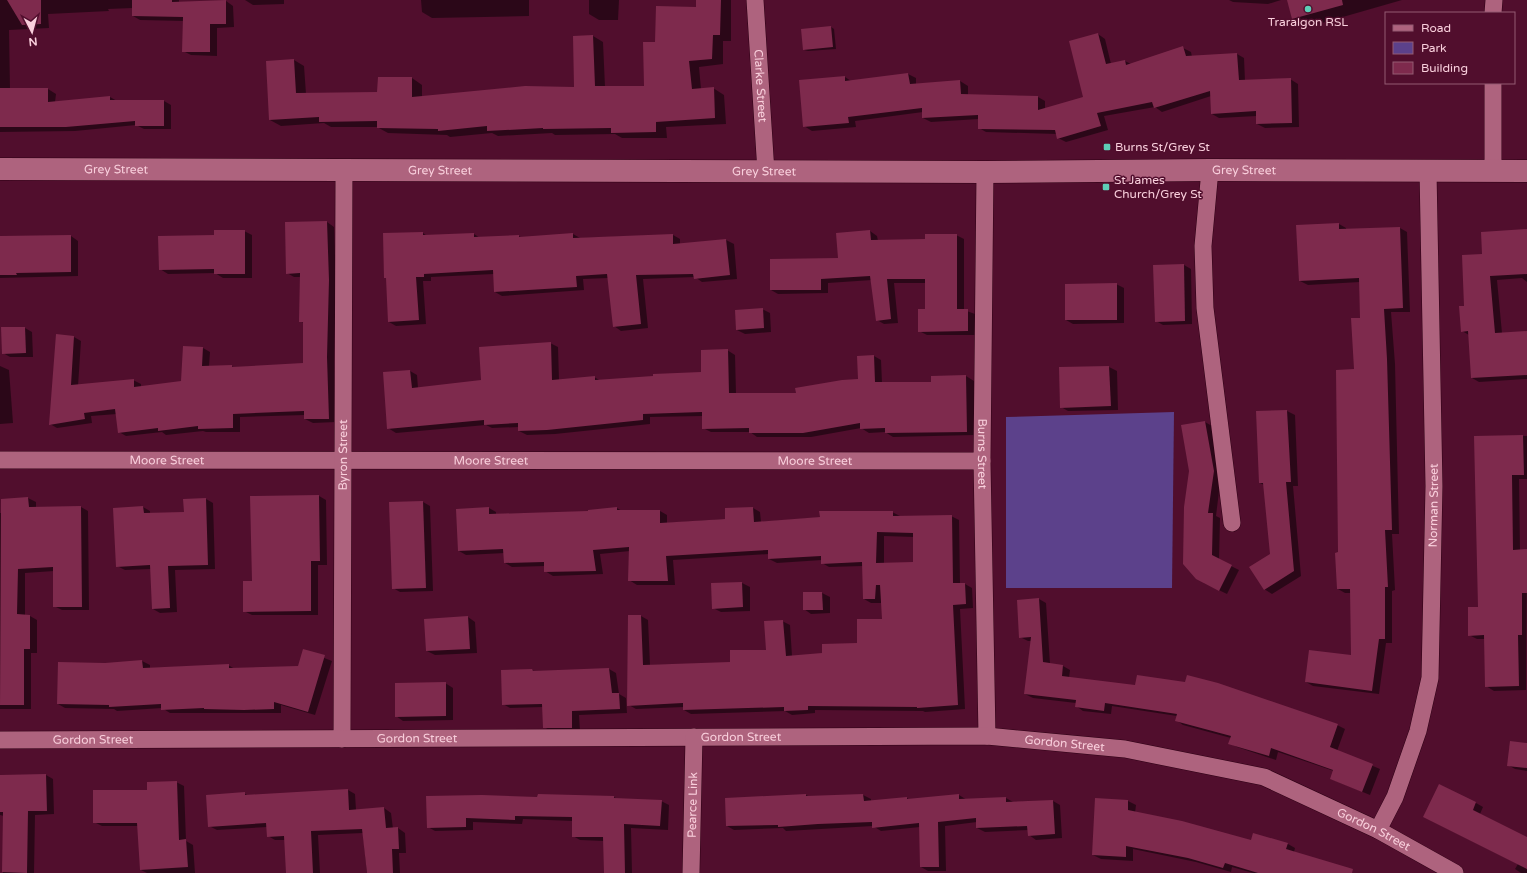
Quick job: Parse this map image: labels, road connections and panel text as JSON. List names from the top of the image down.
{
  "streets": {
    "main road": ["Grey Street"],
    "street": [
      "Clarke Street",
      "Burns Street",
      "Byron Street",
      "Moore Street",
      "Norman Street",
      "Gordon Street",
      "Pearce Link"
    ]
  },
  "crossings": [
    ["Clarke Street", "Grey Street"],
    ["Grey Street", "Burns Street"],
    ["Grey Street", "Byron Street"],
    ["Grey Street", "Norman Street"],
    ["Burns Street", "Moore Street"],
    ["Burns Street", "Gordon Street"],
    ["Byron Street", "Moore Street"],
    ["Byron Street", "Gordon Street"],
    ["Norman Street", "Gordon Street"],
    ["Gordon Street", "Pearce Link"]
  ],
  "places": {
    "other": ["Traralgon RSL"],
    "transit": ["Burns St/Grey St", "St James Church/Grey St"]
  },
  "legend": ["Road", "Park", "Building"],
  "north": "bottom"
}
